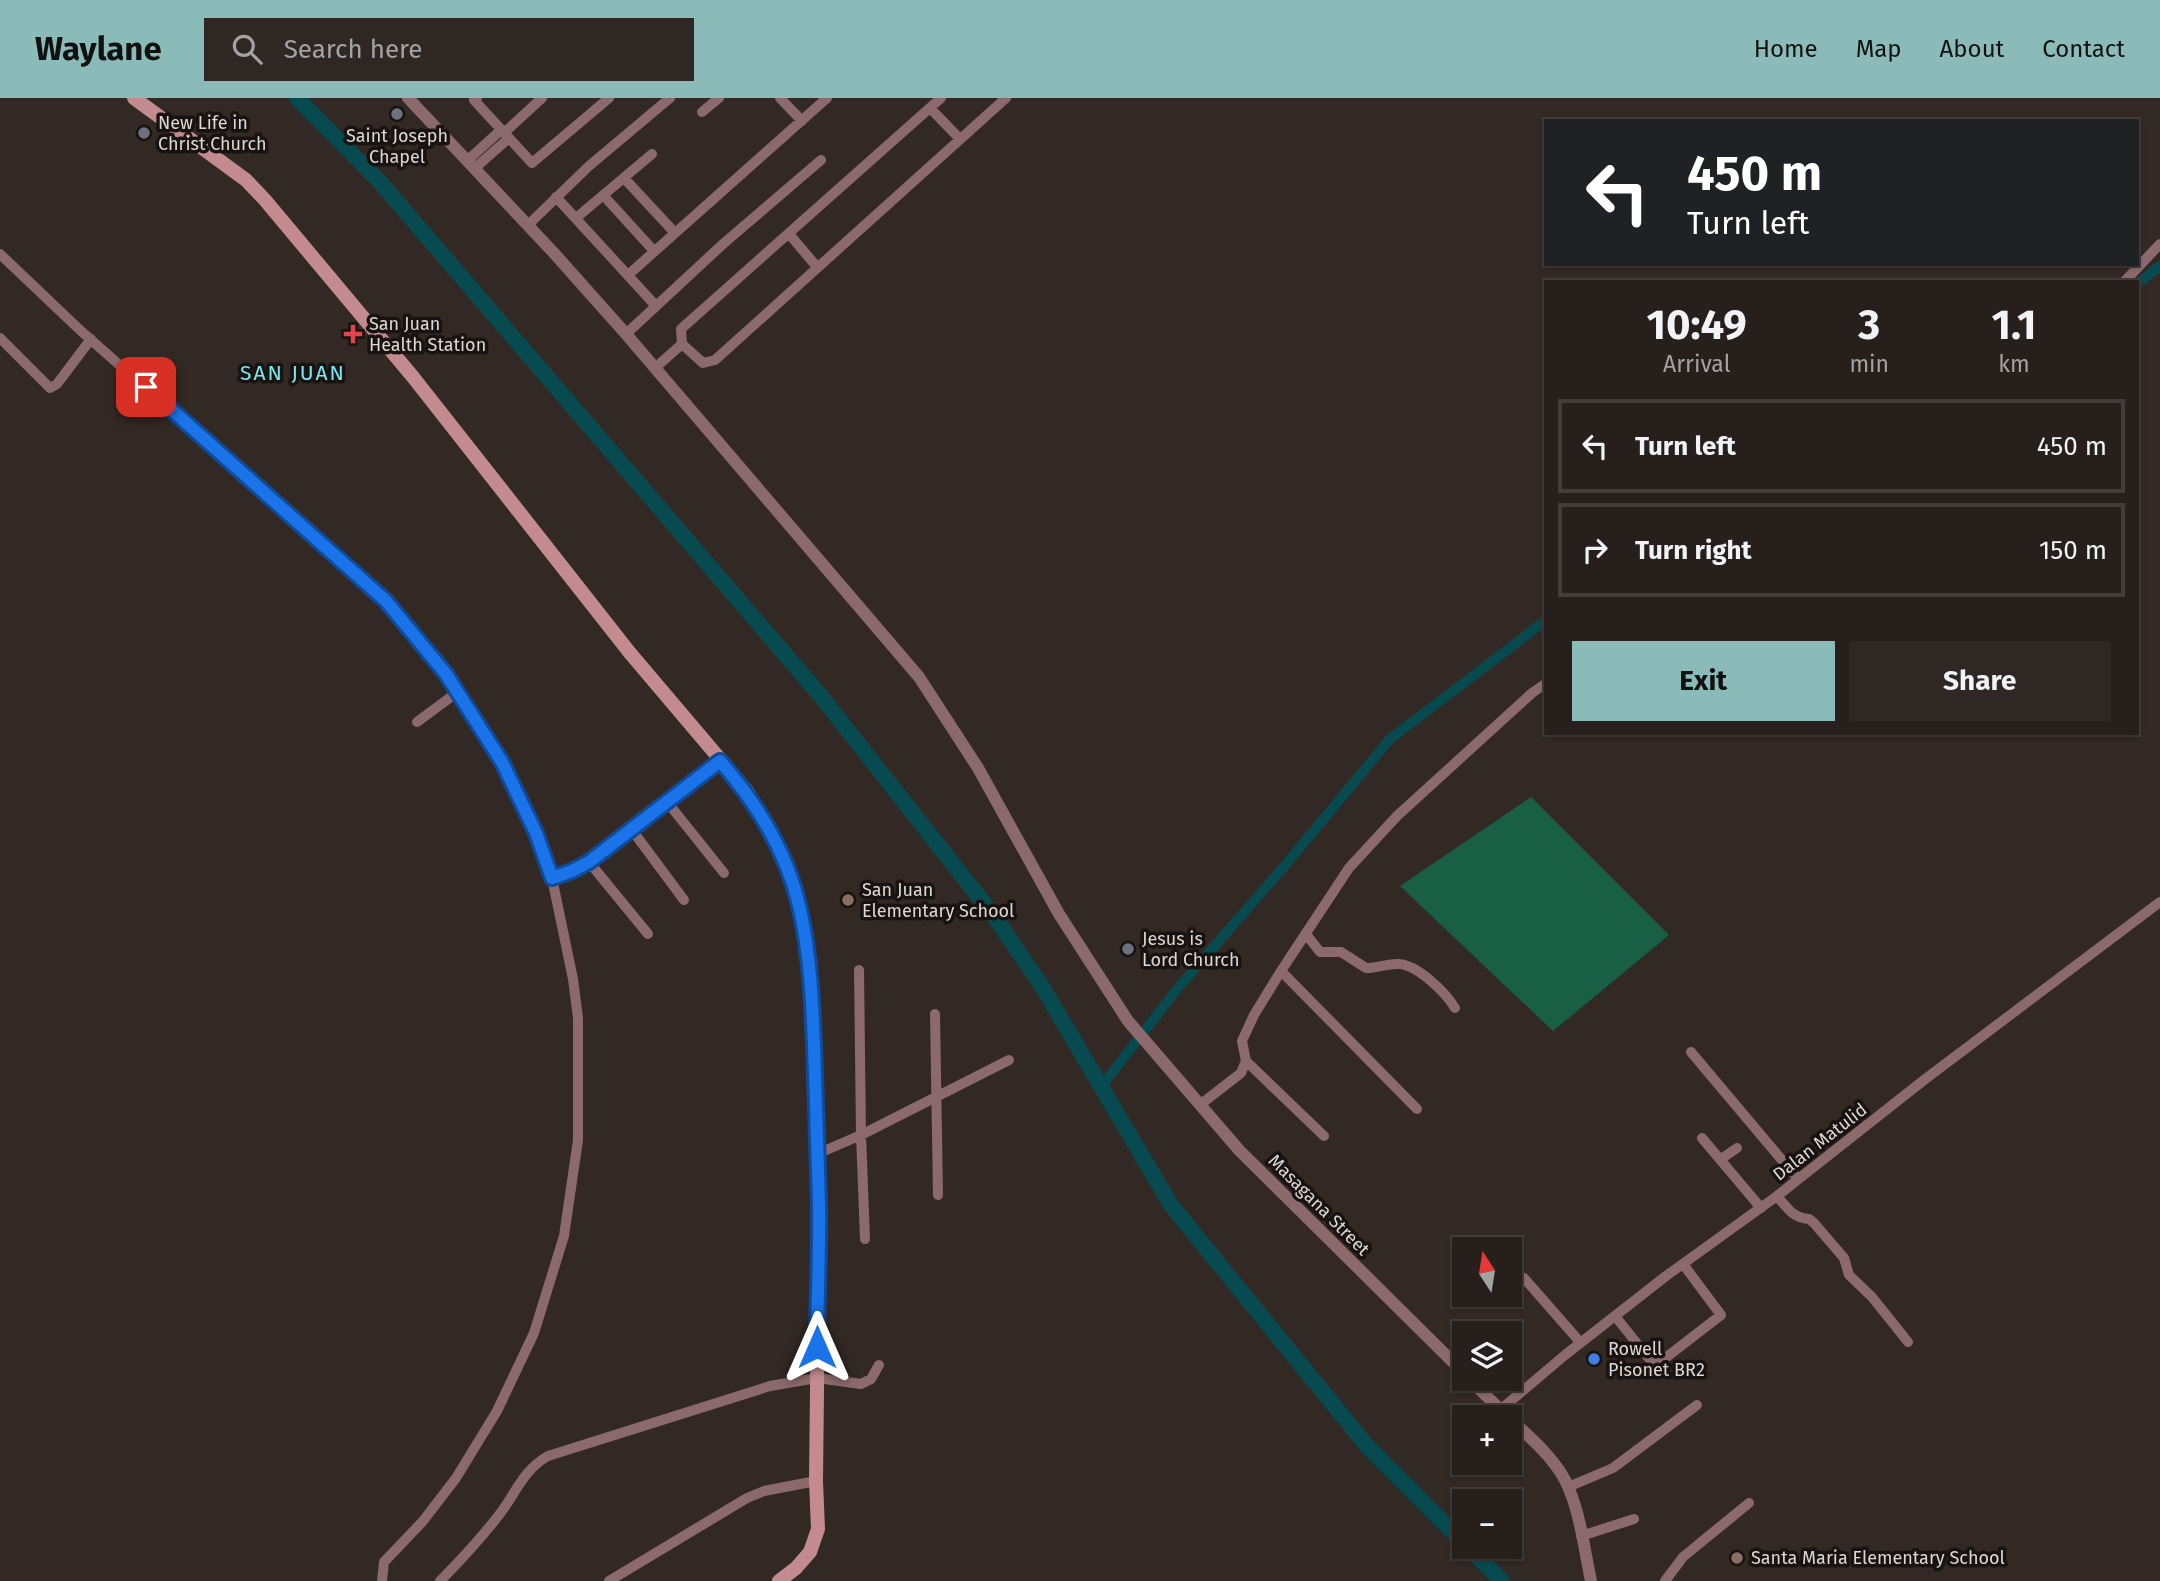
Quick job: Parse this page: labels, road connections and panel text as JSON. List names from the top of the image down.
{
  "streets": {
    "street": ["Dalan Matulid", "Masagana Street"]
  },
  "districts": ["SAN JUAN"],
  "places": {
    "other": [
      "Saint Joseph Chapel",
      "New Life in Christ Church",
      "San Juan Elementary School",
      "Jesus is Lord Church",
      "Rowell Pisonet BR2",
      "Santa Maria Elementary School"
    ],
    "health": ["San Juan Health Station"]
  },
  "north": "top",
  "page": {
    "header": "Waylane",
    "search": "Search here",
    "nav": [
      "Home",
      "Map",
      "About",
      "Contact"
    ],
    "turn": ["450 m", "Turn left"],
    "eta": [
      "10:49",
      "Arrival",
      "3",
      "min",
      "1.1",
      "km"
    ],
    "list": [
      {
        "name": "Turn left",
        "value": "450 m"
      },
      {
        "name": "Turn right",
        "value": "150 m"
      }
    ],
    "buttons": ["Exit", "Share"],
    "map_buttons": ["+", "−"]
  }
}
